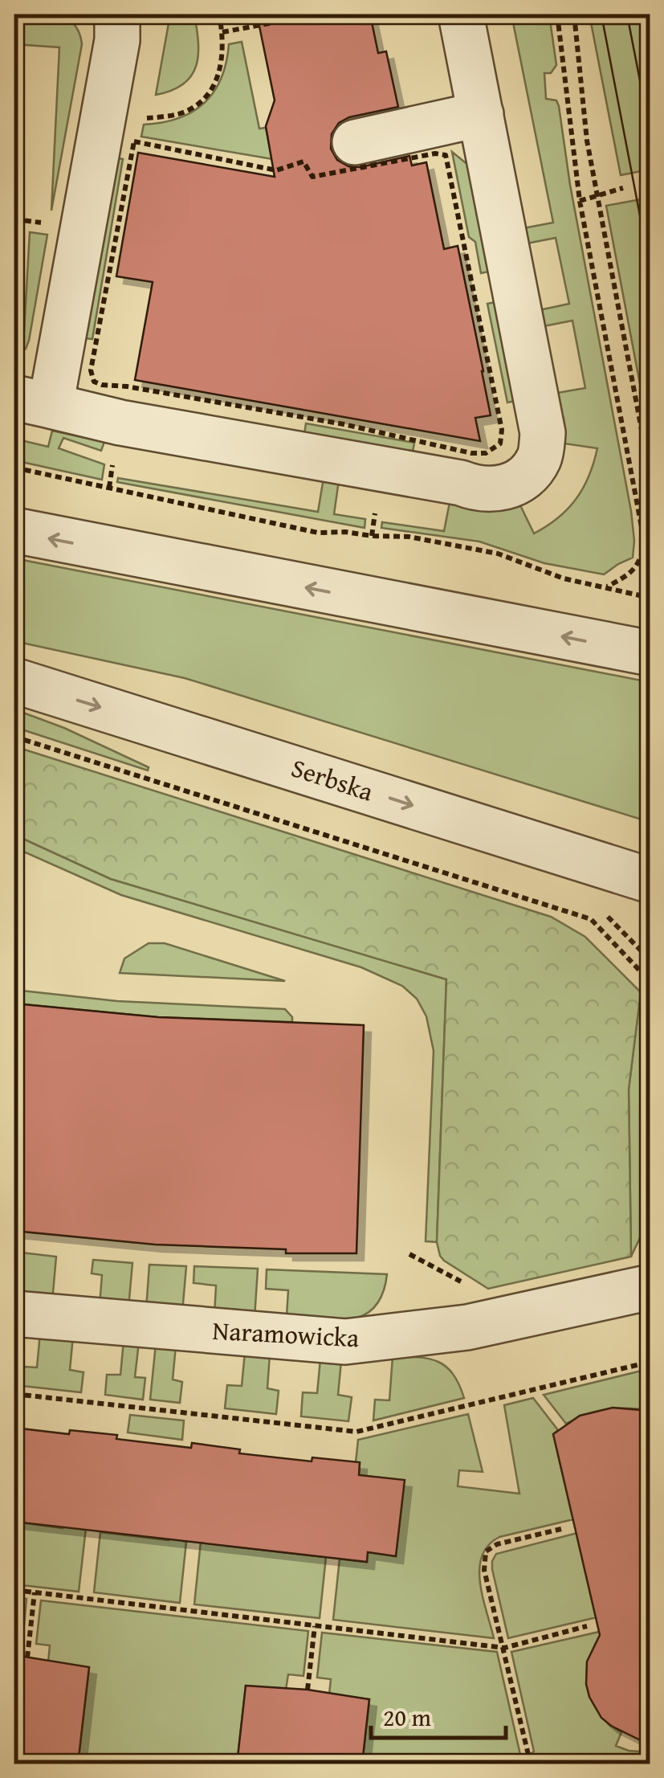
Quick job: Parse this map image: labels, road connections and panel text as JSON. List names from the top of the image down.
{
  "streets": {
    "street": ["Serbska", "Naramowicka"]
  },
  "scale_bar": "20 m"
}
